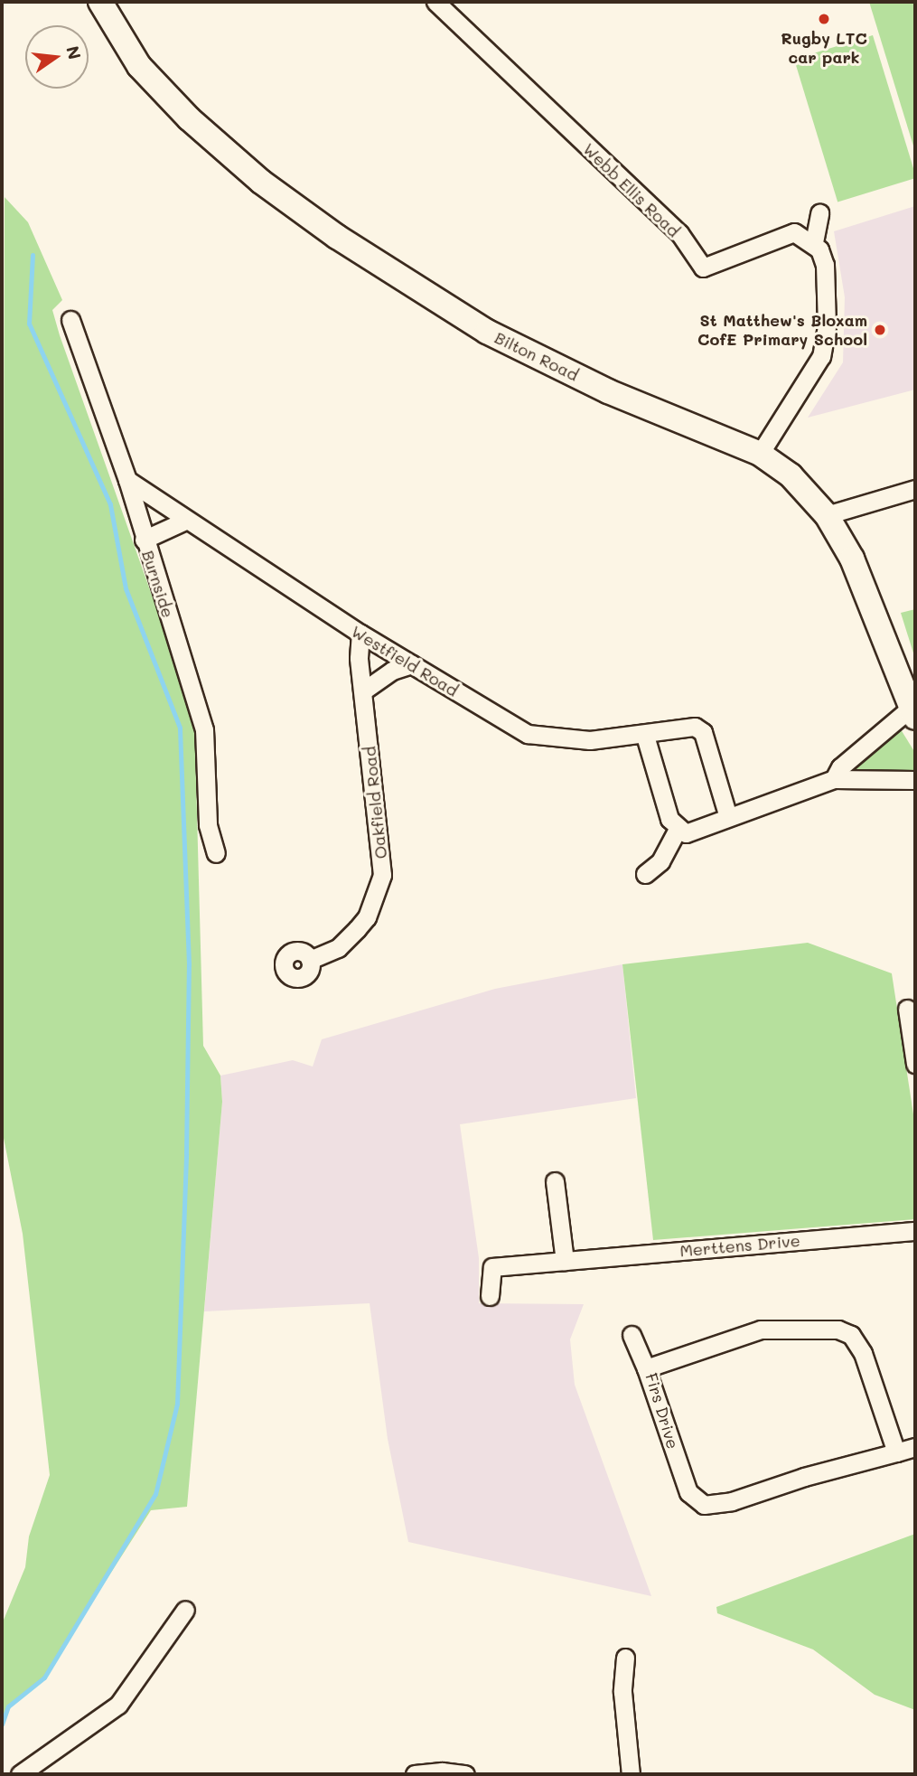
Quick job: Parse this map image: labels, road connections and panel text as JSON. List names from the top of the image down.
{
  "streets": {
    "main road": ["Bilton Road"],
    "street": [
      "Webb Ellis Road",
      "Burnside",
      "Westfield Road",
      "Oakfield Road",
      "Merttens Drive",
      "Firs Drive"
    ]
  },
  "crossings": [
    ["Burnside", "Westfield Road"],
    ["Westfield Road", "Oakfield Road"]
  ],
  "places": ["Rugby LTC car park", "St Matthew's Bloxam CofE Primary School"],
  "north": "right"
}
